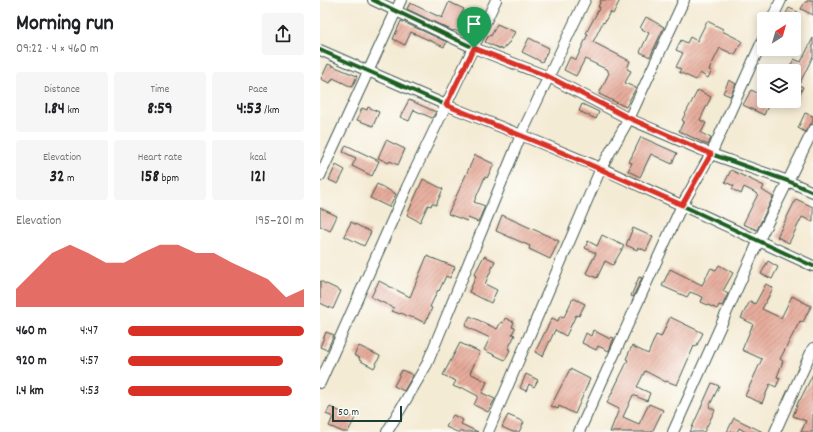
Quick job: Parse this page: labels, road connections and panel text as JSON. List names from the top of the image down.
{
  "scale_bar": "50 m",
  "north": "top right",
  "page": {
    "heading": ["Morning run", "09:22 · 4 × 460 m"],
    "stats": [
      ["Distance", "1.84 km"],
      ["Time", "8:59"],
      ["Pace", "4:53 /km"],
      ["Elevation", "32 m"],
      ["Heart rate", "158 bpm"],
      ["kcal", "121"]
    ],
    "chart": ["Elevation", "195–201 m"],
    "list": [
      {
        "name": "460 m",
        "note": "4:47"
      },
      {
        "name": "920 m",
        "note": "4:57"
      },
      {
        "name": "1.4 km",
        "note": "4:53"
      }
    ],
    "scale": "50 m"
  }
}
